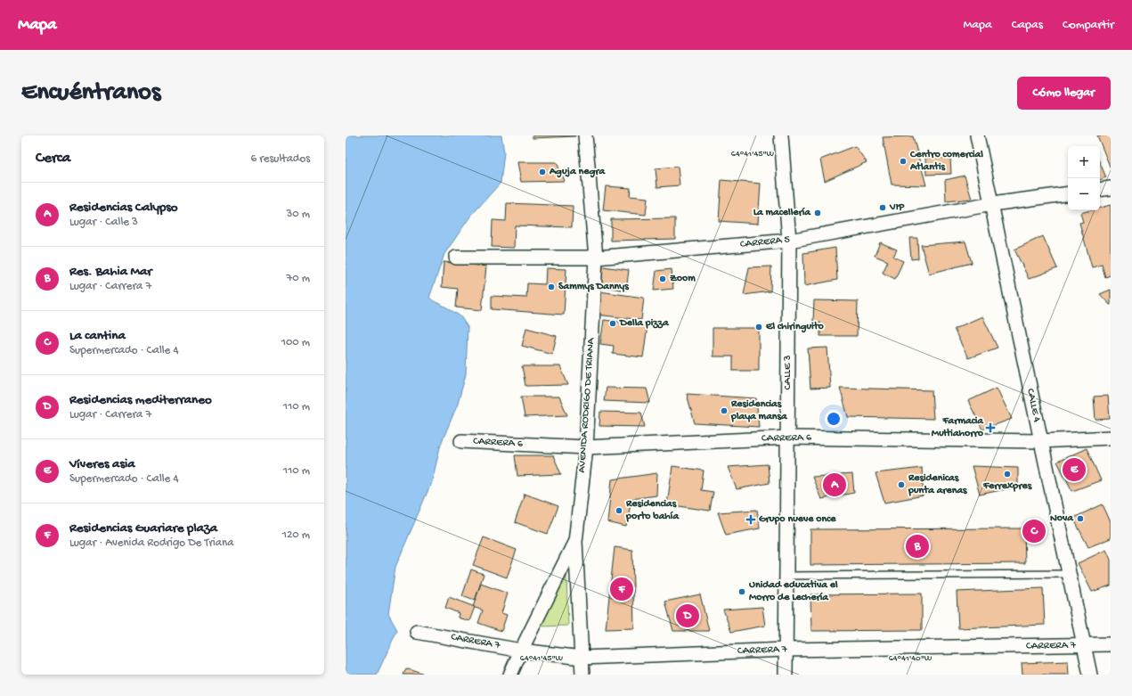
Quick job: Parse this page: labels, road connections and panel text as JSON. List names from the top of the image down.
{
  "streets": {
    "street": [
      "CARRERA 5",
      "CALLE 3",
      "AVENIDA RODRIGO DE TRIANA",
      "CALLE 4",
      "CARRERA 6",
      "CARRERA 7"
    ]
  },
  "crossings": [
    ["CARRERA 5", "CALLE 3"],
    ["CARRERA 5", "AVENIDA RODRIGO DE TRIANA"],
    ["CARRERA 5", "CALLE 4"],
    ["CALLE 3", "CARRERA 6"],
    ["CALLE 3", "CARRERA 7"],
    ["AVENIDA RODRIGO DE TRIANA", "CARRERA 6"],
    ["AVENIDA RODRIGO DE TRIANA", "CARRERA 7"],
    ["CALLE 4", "CARRERA 6"],
    ["CALLE 4", "CARRERA 7"]
  ],
  "places": {
    "other": [
      "Centro comercial Atlantis",
      "Aguja negra",
      "VIP",
      "La macellería",
      "Zoom",
      "Sammys Dannys",
      "Della pizza",
      "El chiringuito",
      "Residencias playa mansa",
      "Ferrexpres",
      "Residenicas punta arenas",
      "Residencias porto bahía",
      "Nova",
      "Unidad educativa el Morro de Lechería"
    ],
    "health": ["Farmacia Multiahorro", "Grupo nueve once"]
  },
  "page": {
    "header": "Mapa",
    "nav": ["Mapa", "Capas", "Compartir"],
    "buttons": "Cómo llegar",
    "title": "Encuéntranos",
    "heading": ["Cerca", "6 resultados"],
    "map_buttons": ["+", "−"],
    "list": [
      {
        "mark": "A",
        "name": "Residencias Calypso",
        "note": "Lugar · Calle 3",
        "value": "30 m"
      },
      {
        "mark": "B",
        "name": "Res. Bahia Mar",
        "note": "Lugar · Carrera 7",
        "value": "70 m"
      },
      {
        "mark": "C",
        "name": "La cantina",
        "note": "Supermercado · Calle 4",
        "value": "100 m"
      },
      {
        "mark": "D",
        "name": "Residencias mediterraneo",
        "note": "Lugar · Carrera 7",
        "value": "110 m"
      },
      {
        "mark": "E",
        "name": "Víveres asia",
        "note": "Supermercado · Calle 4",
        "value": "110 m"
      },
      {
        "mark": "F",
        "name": "Residencias Guariare plaza",
        "note": "Lugar · Avenida Rodrigo De Triana",
        "value": "120 m"
      }
    ],
    "pins": [
      "E",
      "A",
      "C",
      "B",
      "F",
      "D"
    ]
  },
  "coordinates": ["64°41'45\"W", "64°41'40\"W"]
}
